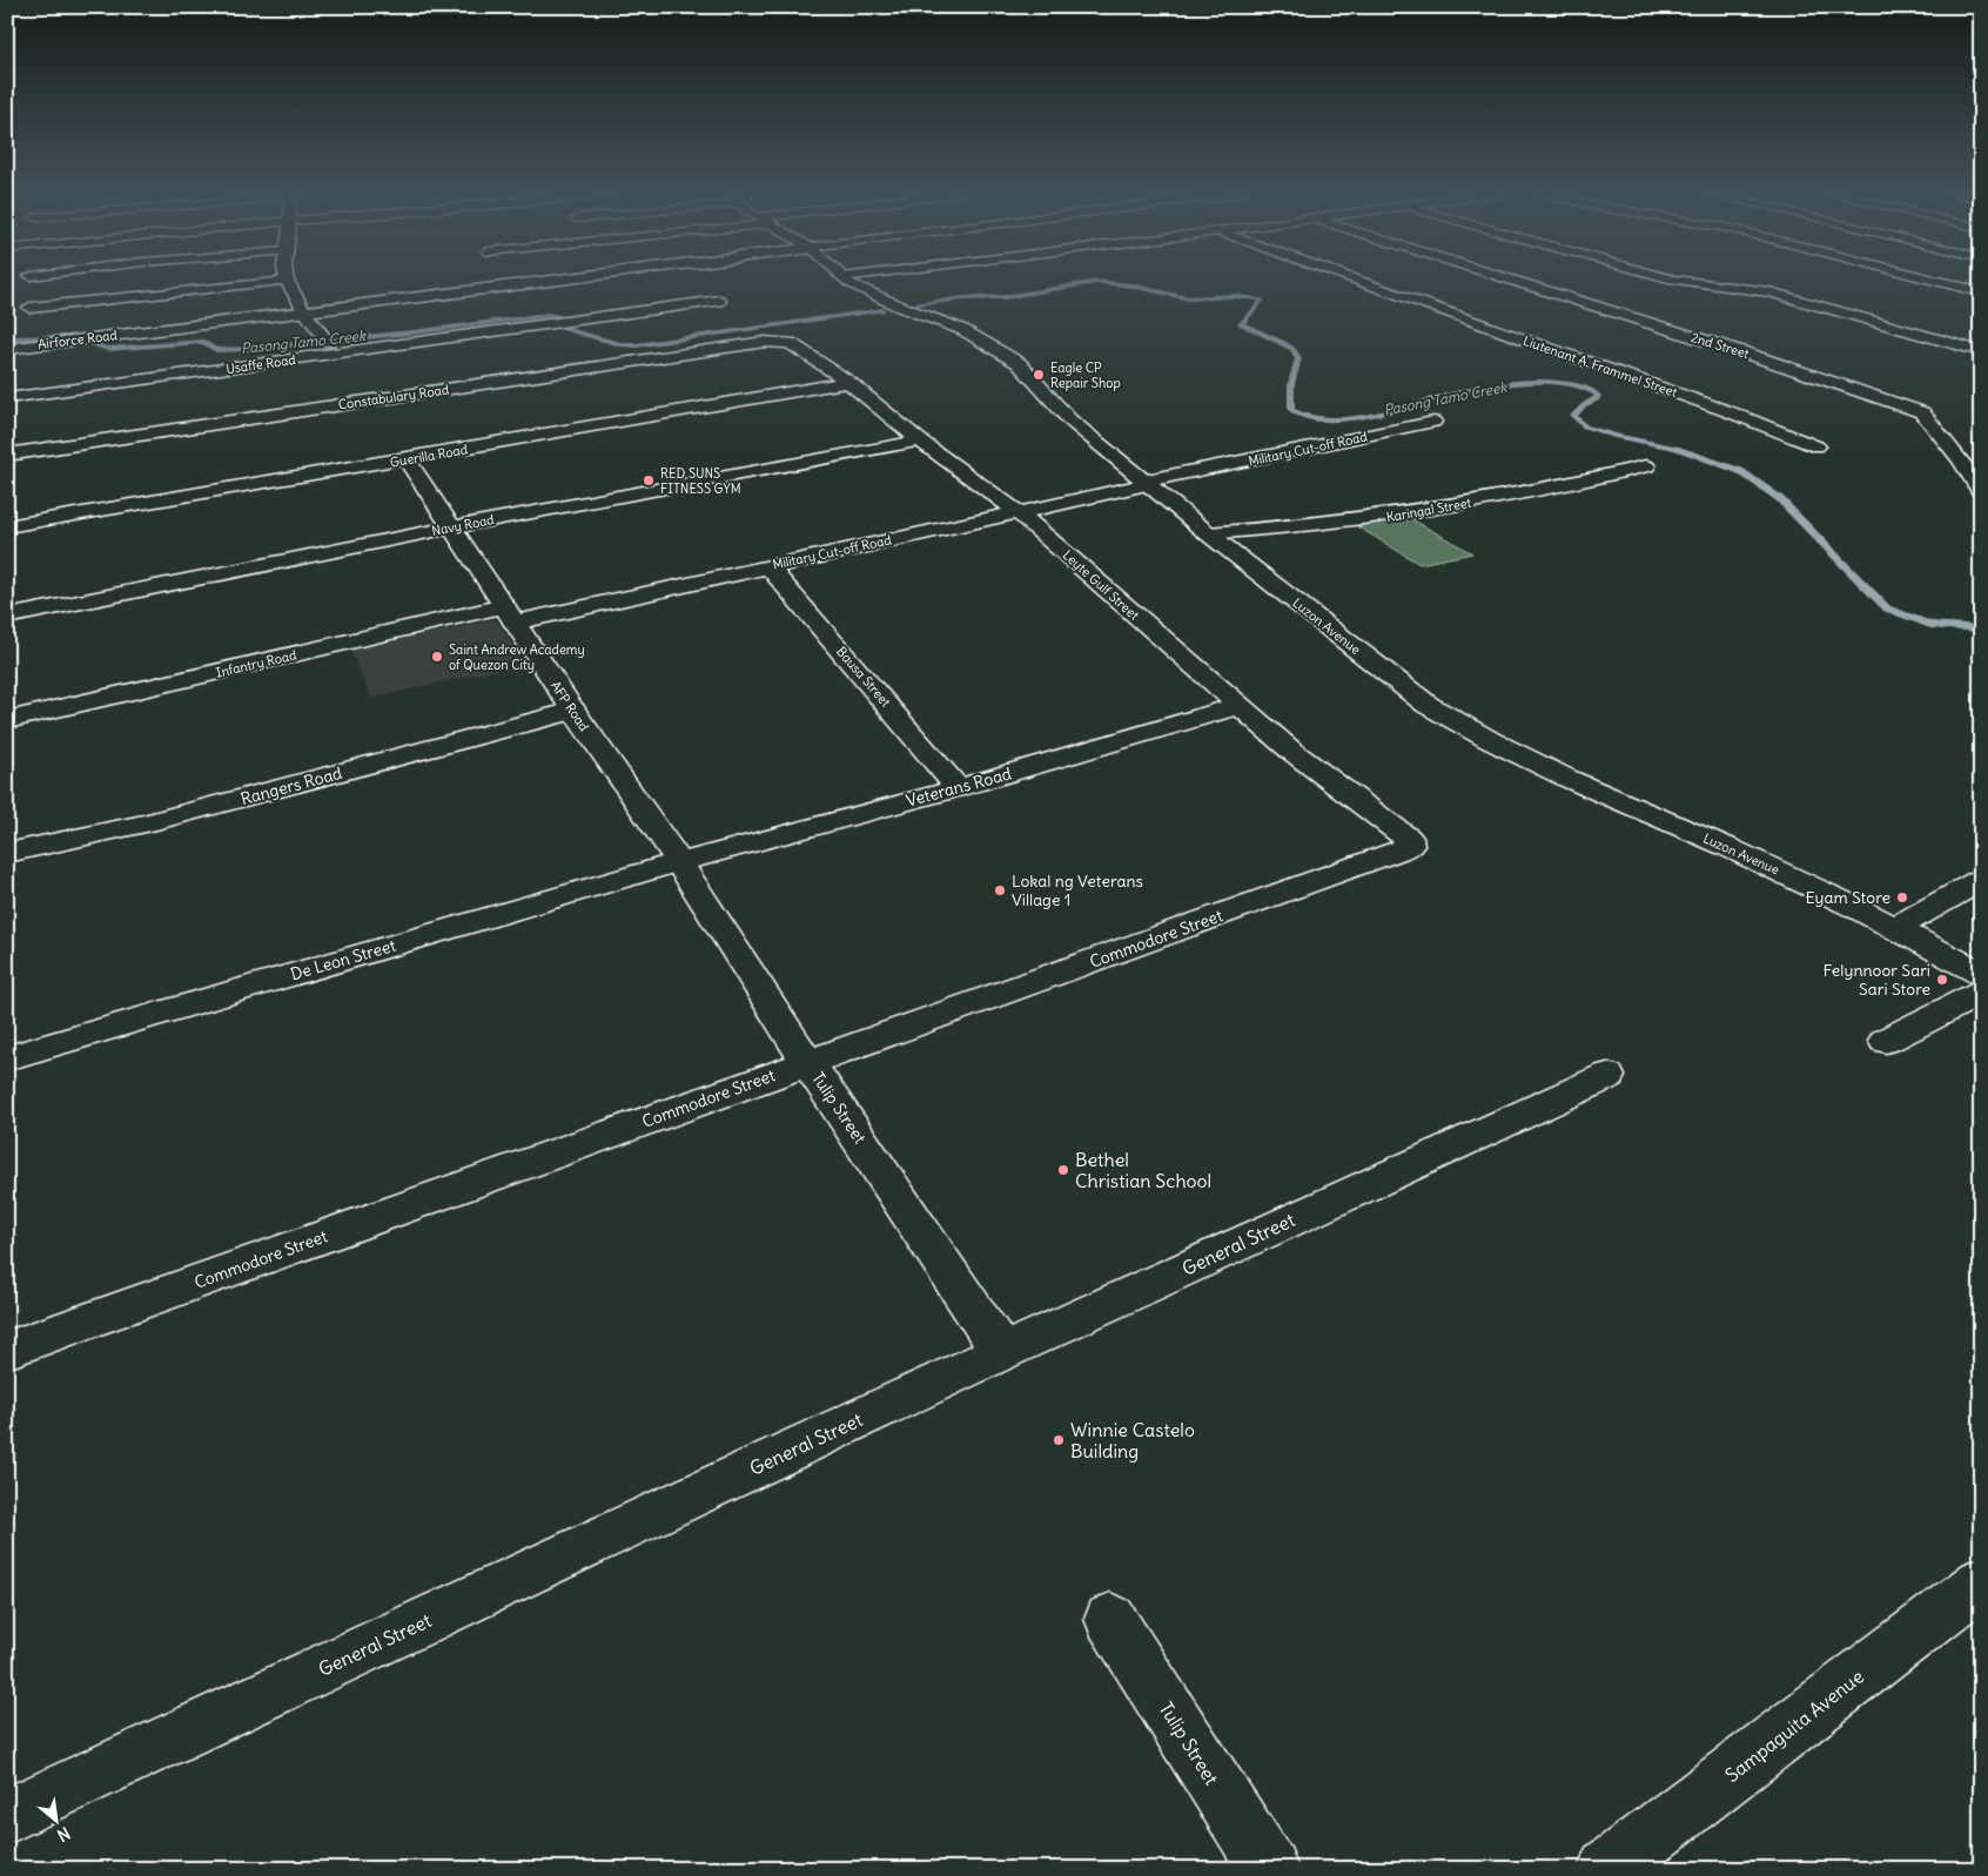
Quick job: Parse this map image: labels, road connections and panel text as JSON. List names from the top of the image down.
{
  "streets": {
    "street": [
      "Airforce Road",
      "2nd Street",
      "Usaffe Road",
      "Liutenant A. Frammel Street",
      "Constabulary Road",
      "Military Cut-off Road",
      "Guerilla Road",
      "Karingal Street",
      "Navy Road",
      "Leyte Gulf Street",
      "Luzon Avenue",
      "Infantry Road",
      "Bausa Street",
      "AFP Road",
      "Rangers Road",
      "Veterans Road",
      "Commodore Street",
      "De Leon Street",
      "Tulip Street",
      "General Street",
      "Sampaguita Avenue"
    ]
  },
  "crossings": [
    ["Constabulary Road", "Leyte Gulf Street"],
    ["Military Cut-off Road", "Leyte Gulf Street"],
    ["Military Cut-off Road", "Luzon Avenue"],
    ["Military Cut-off Road", "Infantry Road"],
    ["Military Cut-off Road", "Bausa Street"],
    ["Military Cut-off Road", "AFP Road"],
    ["Guerilla Road", "Leyte Gulf Street"],
    ["Guerilla Road", "AFP Road"],
    ["Karingal Street", "Luzon Avenue"],
    ["Navy Road", "Leyte Gulf Street"],
    ["Navy Road", "AFP Road"],
    ["Leyte Gulf Street", "Veterans Road"],
    ["Leyte Gulf Street", "Commodore Street"],
    ["Infantry Road", "AFP Road"],
    ["Bausa Street", "Veterans Road"],
    ["AFP Road", "Rangers Road"],
    ["AFP Road", "Veterans Road"],
    ["AFP Road", "De Leon Street"],
    ["AFP Road", "Tulip Street"],
    ["Veterans Road", "De Leon Street"],
    ["Veterans Road", "Tulip Street"],
    ["Commodore Street", "Tulip Street"],
    ["De Leon Street", "Tulip Street"],
    ["Tulip Street", "General Street"]
  ],
  "water": ["Pasong Tamo Creek"],
  "places": [
    "Eagle CP Repair Shop",
    "RED SUNS FITNESS GYM",
    "Saint Andrew Academy of Quezon City",
    "Lokal ng Veterans Village 1",
    "Eyam Store",
    "Felynnoor Sari Sari Store",
    "Bethel Christian School",
    "Winnie Castelo Building"
  ],
  "north": "bottom right"
}
